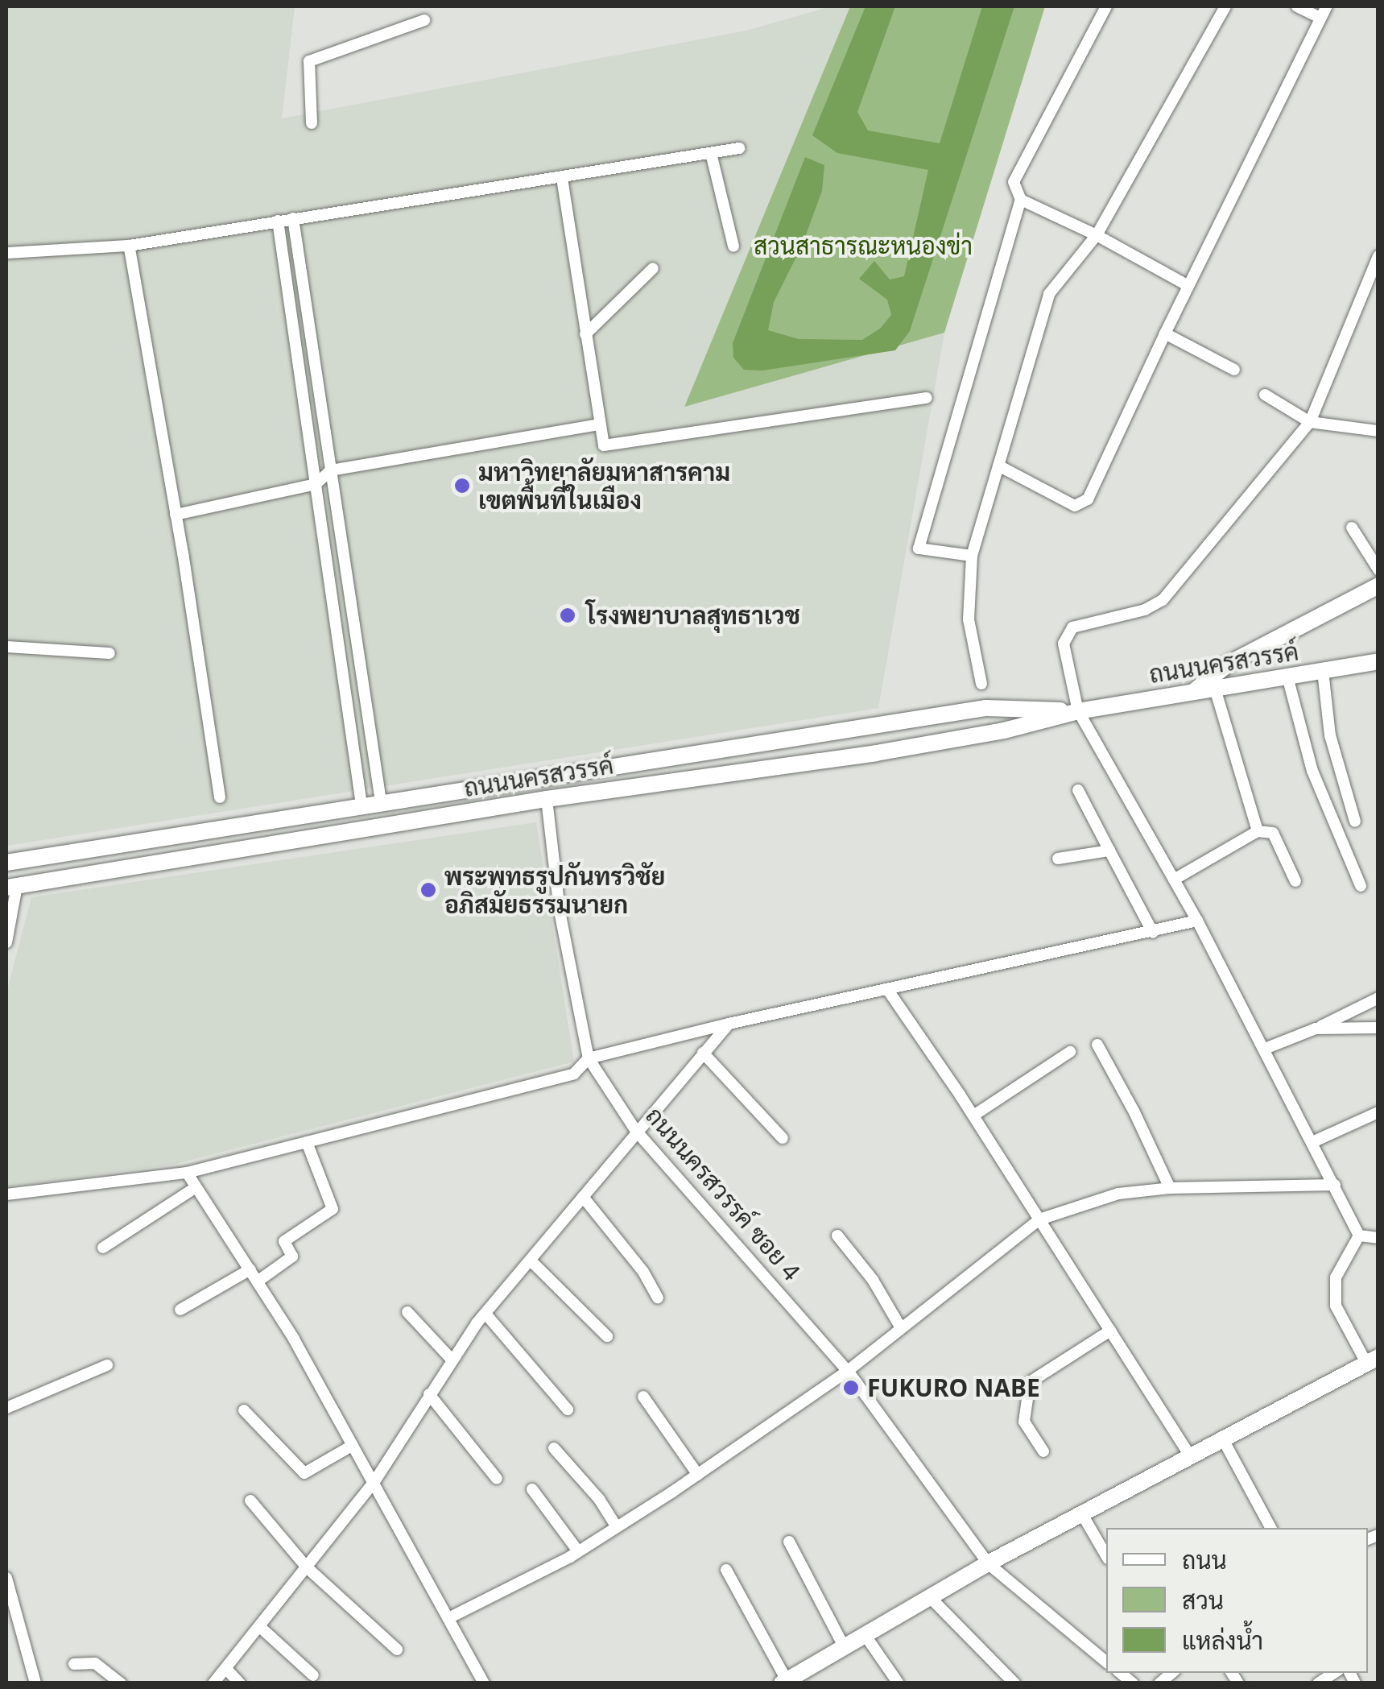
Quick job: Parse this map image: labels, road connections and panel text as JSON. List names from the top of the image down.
{
  "streets": {
    "main road": ["ถนนนครสวรรค์"],
    "street": ["ถนนนครสวรรค์ ซอย 4"]
  },
  "crossings": [
    ["ถนนนครสวรรค์", "ถนนนครสวรรค์ ซอย 4"]
  ],
  "parks": ["สวนสาธารณะหนองข่า"],
  "places": [
    "มหาวิทยาลัยมหาสารคาม เขตพื้นที่ในเมือง",
    "โรงพยาบาลสุทธาเวช",
    "พระพุทธรูปกันทรวิชัย อภิสมัยธรรมนายก",
    "FUKURO NABE"
  ],
  "legend": ["ถนน", "สวน", "แหล่งน้ำ"]
}
